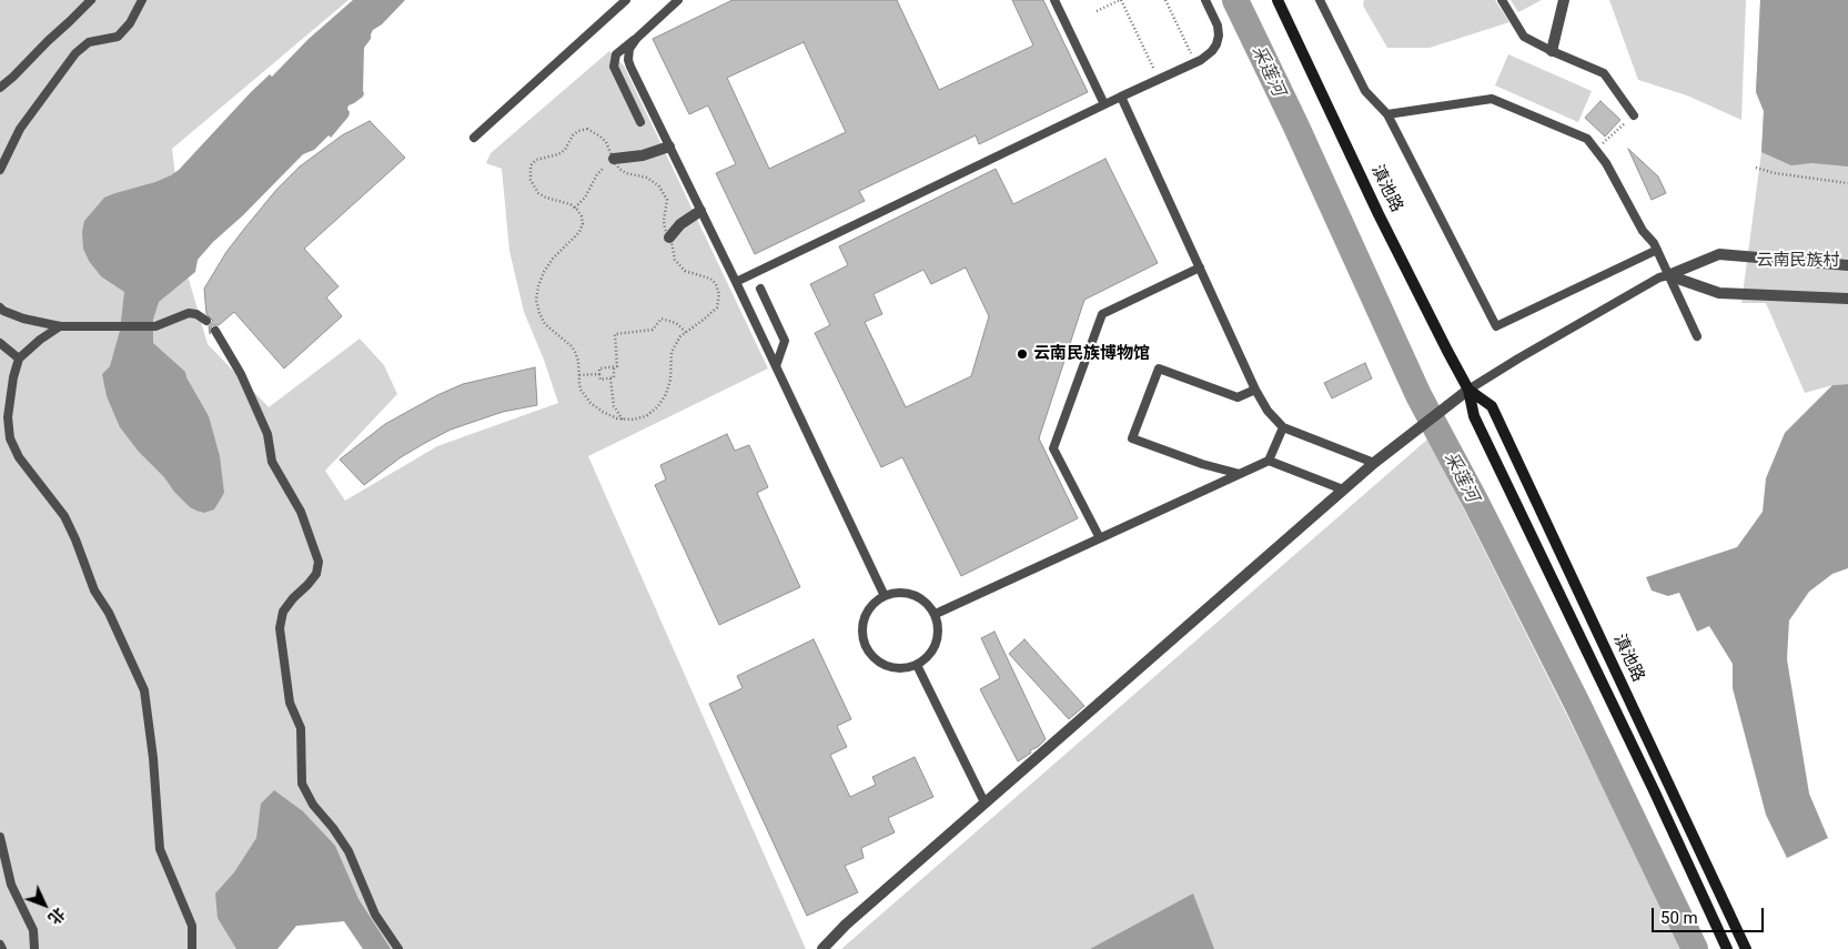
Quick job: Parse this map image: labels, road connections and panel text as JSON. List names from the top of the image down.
{
  "streets": {
    "main road": ["滇池路"]
  },
  "water": ["采莲河"],
  "parks": ["云南民族村"],
  "places": ["云南民族博物馆"],
  "scale_bar": "50 m",
  "north": "bottom right"
}
